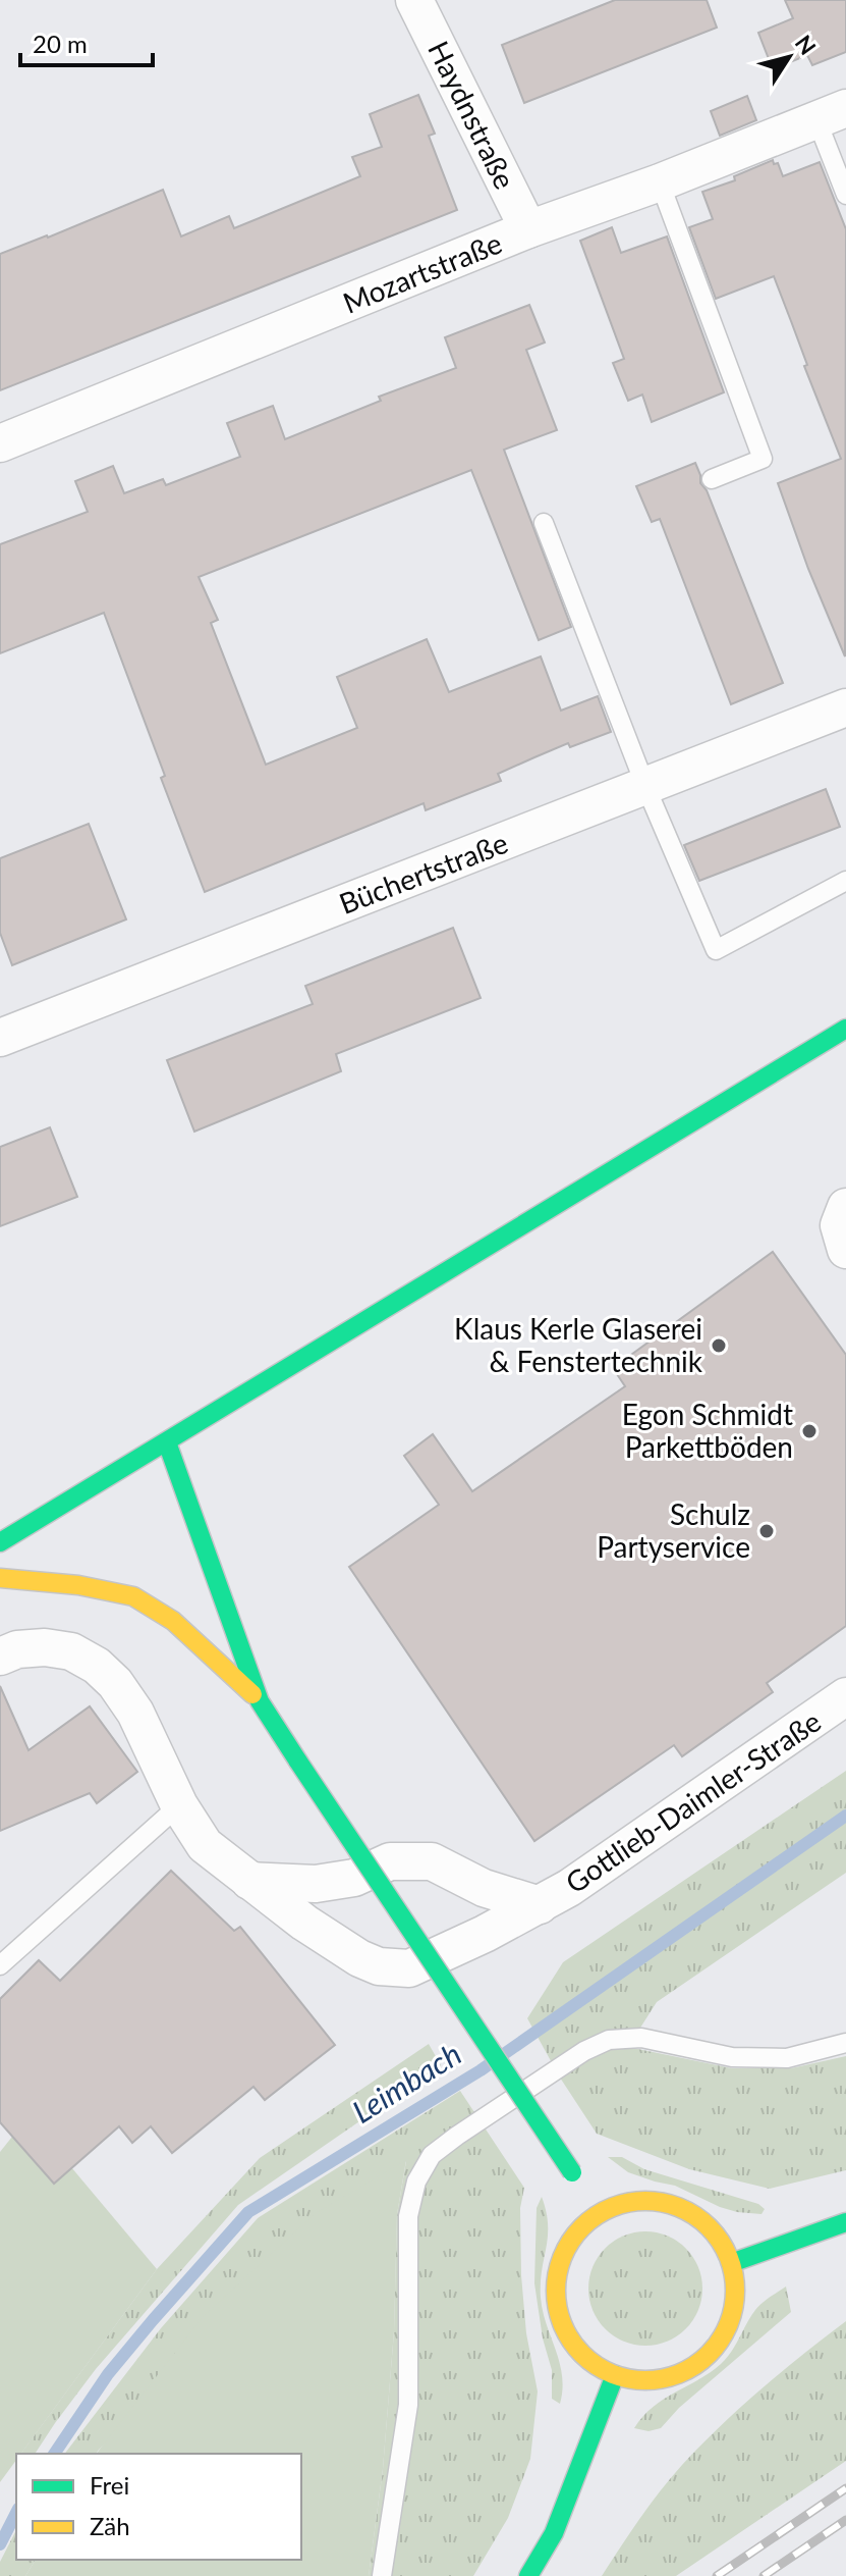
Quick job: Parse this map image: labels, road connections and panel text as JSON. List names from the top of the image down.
{
  "streets": {
    "street": [
      "Haydnstraße",
      "Mozartstraße",
      "Büchertstraße",
      "Gottlieb-Daimler-Straße"
    ]
  },
  "crossings": [
    ["Haydnstraße", "Mozartstraße"]
  ],
  "water": ["Leimbach"],
  "places": ["Klaus Kerle Glaserei & Fenstertechnik", "Egon Schmidt Parkettböden", "Schulz Partyservice"],
  "legend": ["Frei", "Zäh"],
  "scale_bar": "20 m",
  "north": "top right"
}
